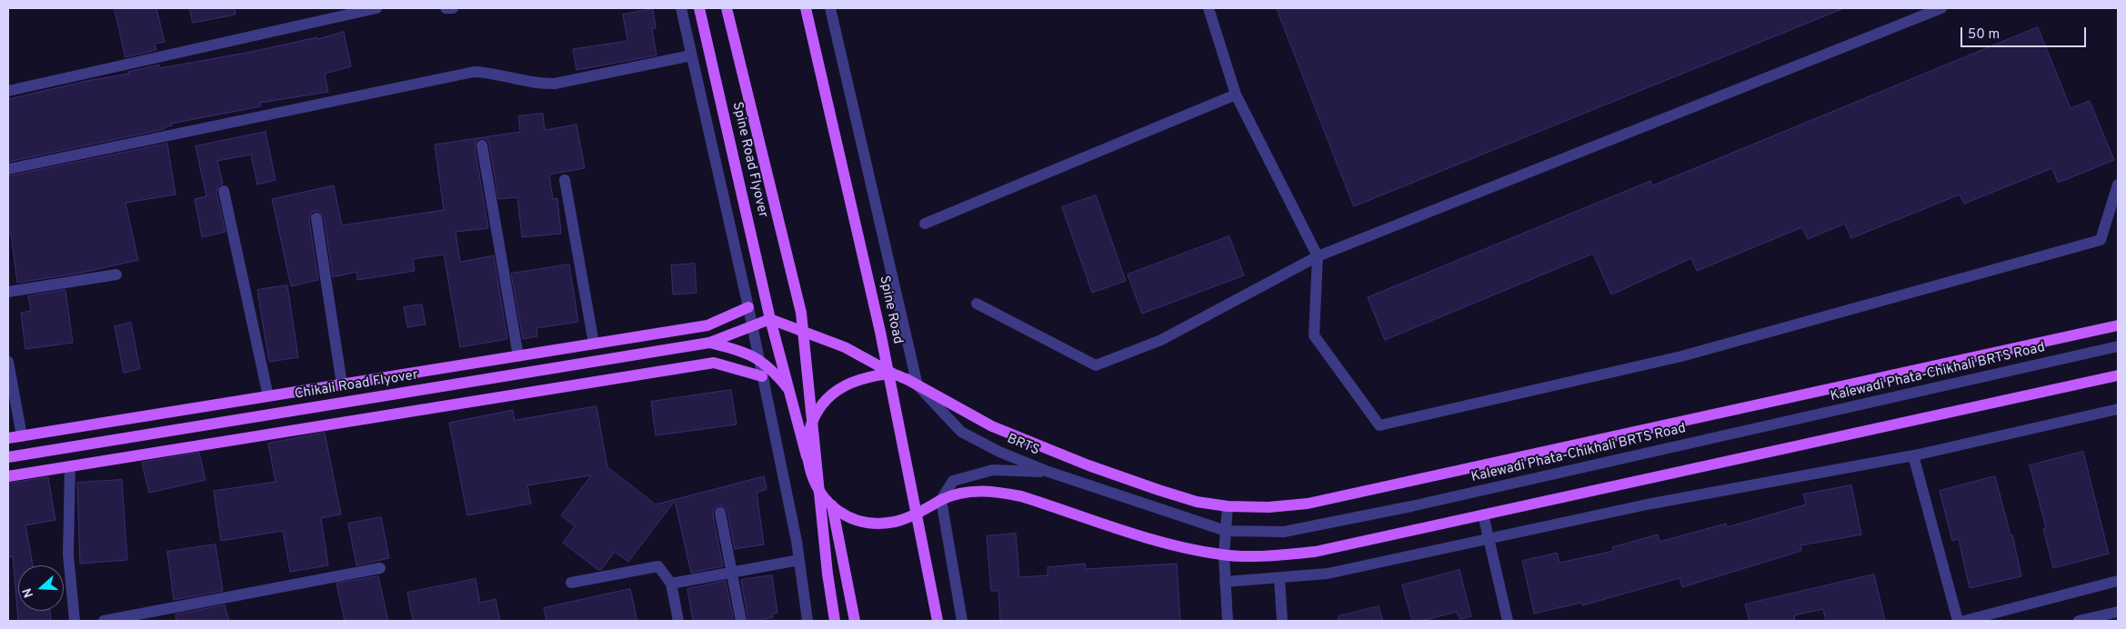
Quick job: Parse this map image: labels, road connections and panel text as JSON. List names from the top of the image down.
{
  "streets": {
    "main road": ["Spine Road Flyover", "Spine Road", "Chikali Road Flyover"],
    "street": ["Kalewadi Phata-Chikhali BRTS Road", "BRTS"]
  },
  "crossings": [
    ["Spine Road Flyover", "Chikali Road Flyover"],
    ["Spine Road Flyover", "BRTS"],
    ["Spine Road", "BRTS"],
    ["Kalewadi Phata-Chikhali BRTS Road", "BRTS"]
  ],
  "scale_bar": "50 m",
  "north": "left"
}
